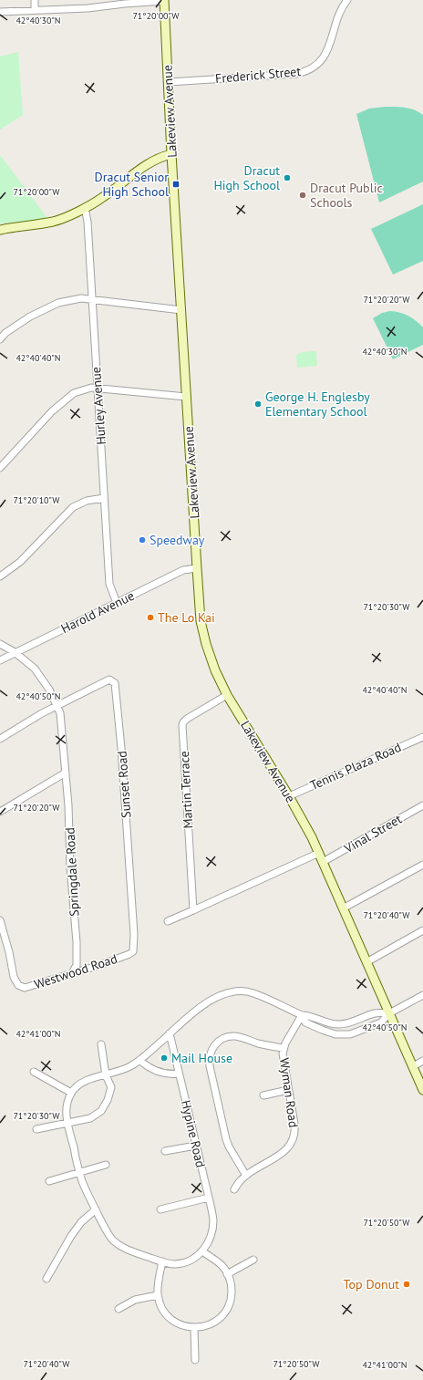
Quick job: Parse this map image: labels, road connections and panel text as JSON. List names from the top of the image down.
{
  "streets": {
    "main road": ["Lakeview Avenue"],
    "street": [
      "Frederick Street",
      "Hurley Avenue",
      "Harold Avenue",
      "Tennis Plaza Road",
      "Sunset Road",
      "Martin Terrace",
      "Vinal Street",
      "Springdale Road",
      "Westwood Road",
      "Wyman Road",
      "Hypine Road"
    ]
  },
  "crossings": [
    ["Frederick Street", "Lakeview Avenue"],
    ["Lakeview Avenue", "Harold Avenue"],
    ["Lakeview Avenue", "Tennis Plaza Road"],
    ["Lakeview Avenue", "Martin Terrace"],
    ["Lakeview Avenue", "Vinal Street"],
    ["Hurley Avenue", "Harold Avenue"],
    ["Harold Avenue", "Springdale Road"],
    ["Sunset Road", "Springdale Road"],
    ["Sunset Road", "Westwood Road"],
    ["Springdale Road", "Westwood Road"]
  ],
  "places": {
    "other": [
      "Dracut High School",
      "Dracut Public Schools",
      "George H. Englesby Elementary School",
      "Speedway",
      "The Lo Kai",
      "Mail House",
      "Top Donut"
    ],
    "transit": ["Dracut Senior High School"]
  },
  "coordinates": [
    "71°20'00\"W",
    "42°40'30\"N",
    "71°20'20\"W",
    "42°40'40\"N",
    "71°20'10\"W",
    "71°20'30\"W",
    "42°40'50\"N",
    "71°20'40\"W",
    "42°41'00\"N",
    "71°20'50\"W"
  ]
}
